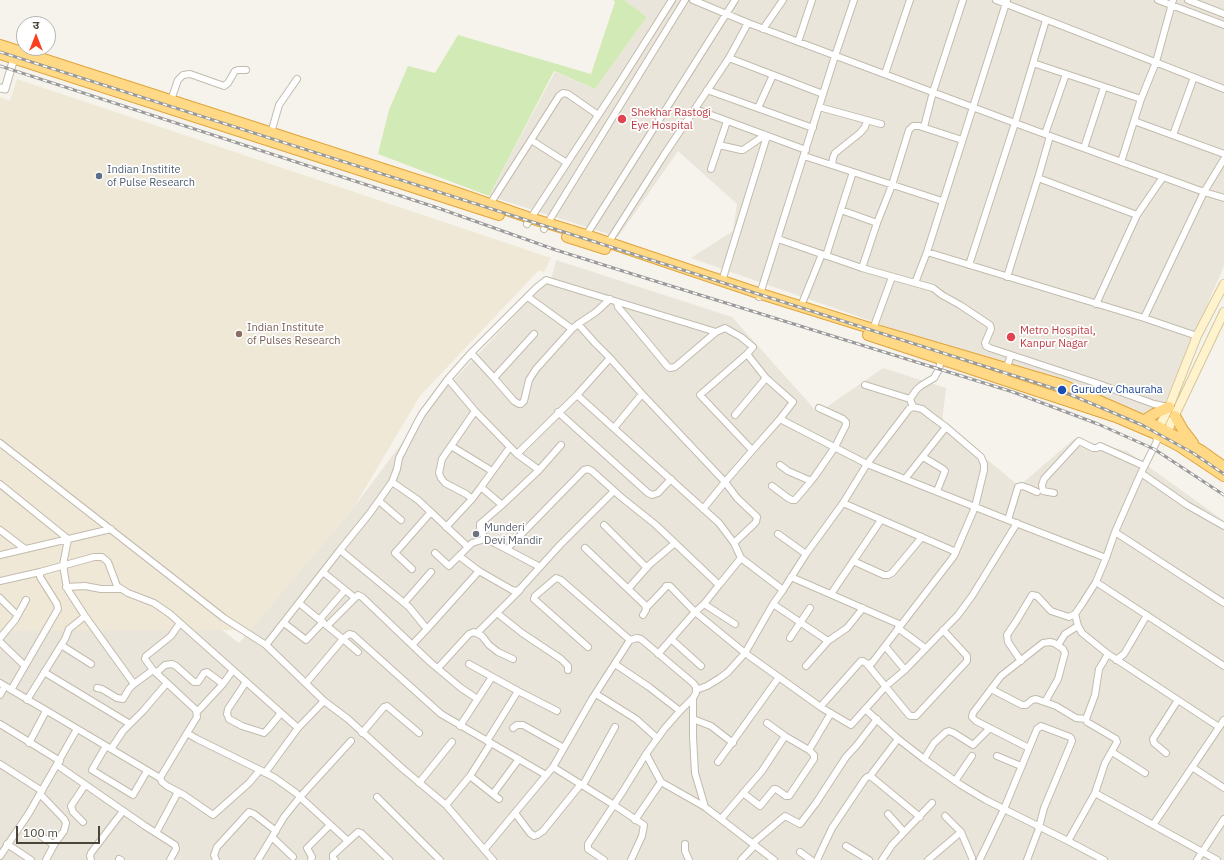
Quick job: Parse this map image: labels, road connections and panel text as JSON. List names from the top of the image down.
{
  "places": [
    "Shekhar Rastogi Eye Hospital",
    "Indian Institite of Pulse Research",
    "Indian Institute of Pulses Research",
    "Metro Hospital, Kanpur Nagar",
    "Gurudev Chauraha",
    "Munderi Devi Mandir"
  ],
  "scale_bar": "100 m",
  "north": "top"
}
